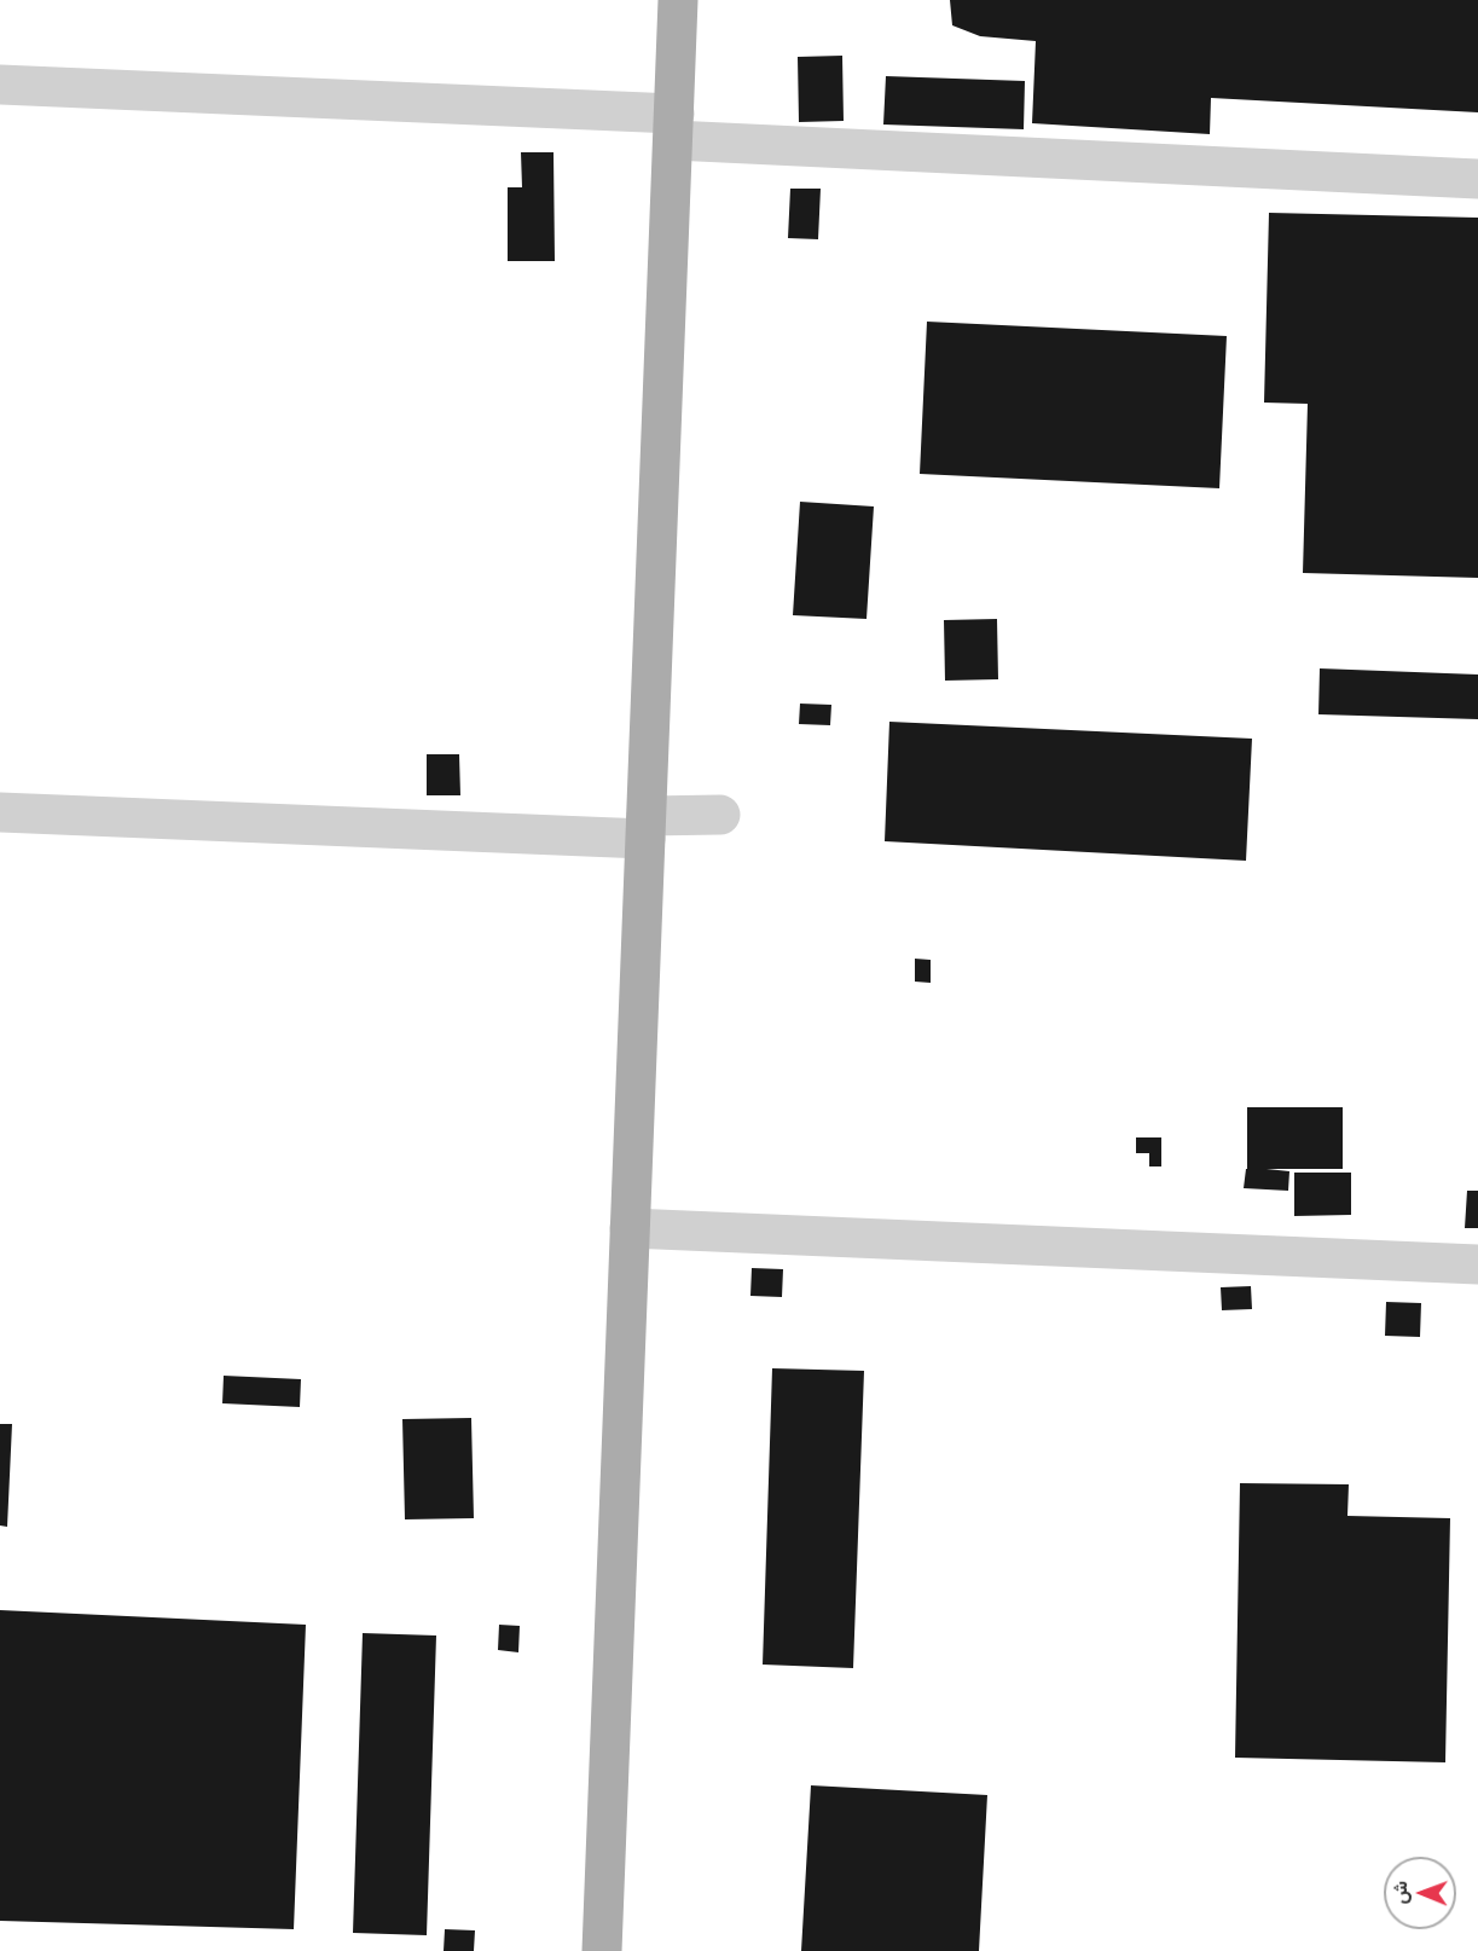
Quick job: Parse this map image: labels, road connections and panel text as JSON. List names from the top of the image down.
{
  "north": "left"
}
